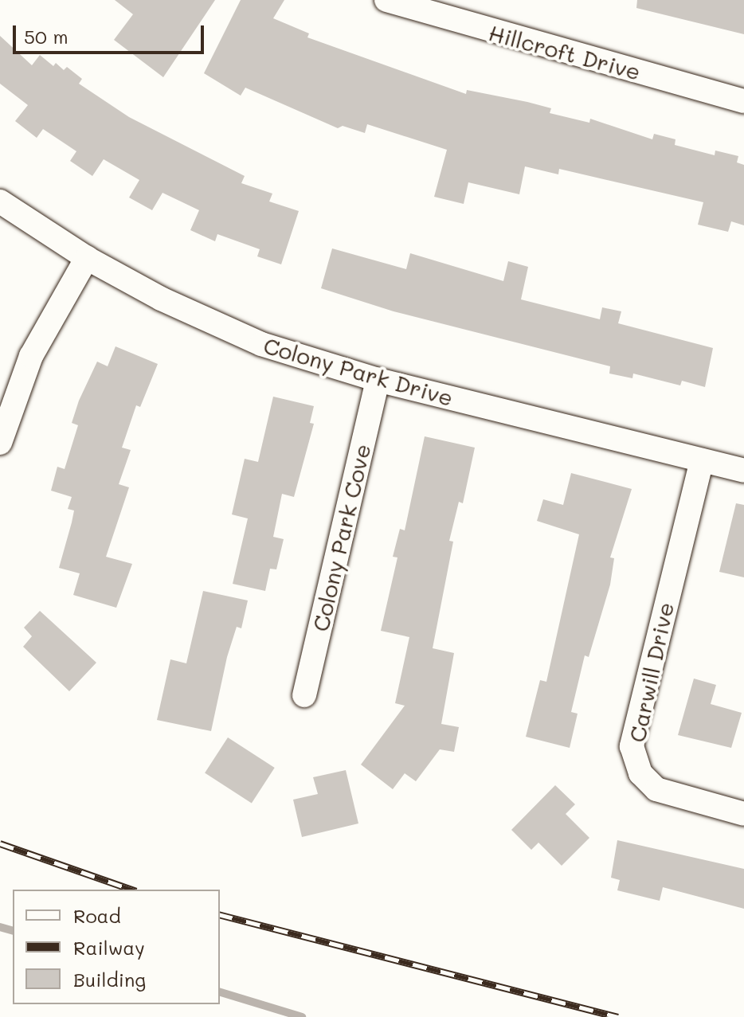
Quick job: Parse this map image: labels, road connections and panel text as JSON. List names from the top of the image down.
{
  "streets": {
    "street": [
      "Hillcroft Drive",
      "Colony Park Drive",
      "Colony Park Cove",
      "Carwill Drive"
    ]
  },
  "crossings": [
    ["Colony Park Drive", "Colony Park Cove"],
    ["Colony Park Drive", "Carwill Drive"]
  ],
  "legend": ["Road", "Railway", "Building"],
  "scale_bar": "50 m"
}
